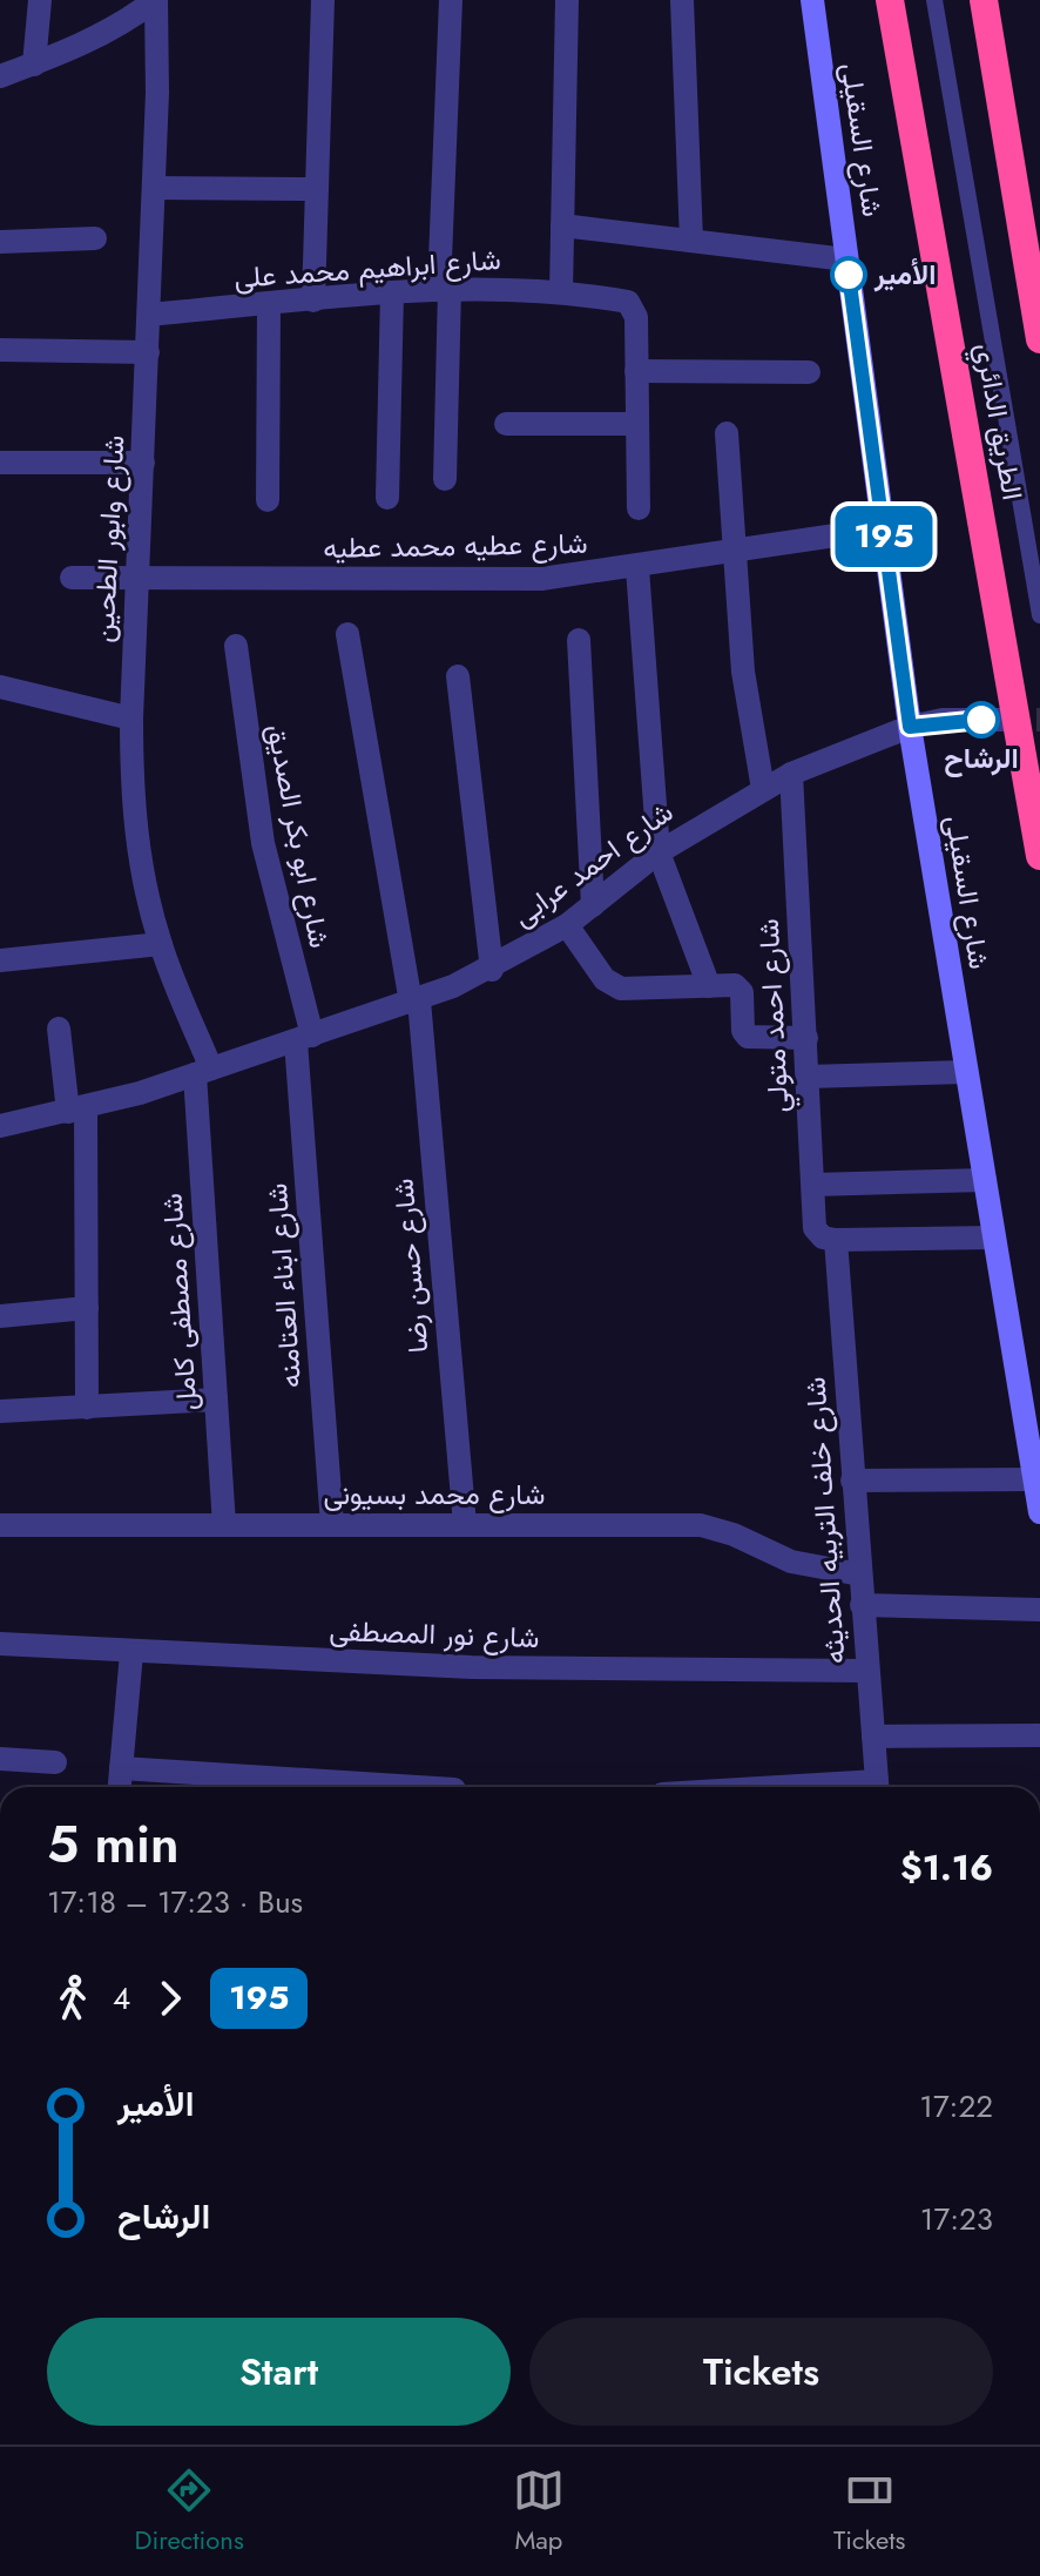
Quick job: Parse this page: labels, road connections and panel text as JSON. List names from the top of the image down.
{
  "streets": {
    "highway": ["الطريق الدائري"],
    "street": [
      "شارع السقيلى",
      "شارع ابراهيم محمد على",
      "شارع وابور الطحين",
      "شارع عطيه محمد عطيه",
      "شارع ابو بكر الصديق",
      "شارع احمد عرابى",
      "شارع احمد متولي",
      "شارع حسن رضا",
      "شارع ابناء العتامنه",
      "شارع مصطفى كامل",
      "شارع محمد بسيونى",
      "شارع خلف التربيه الحديثه",
      "شارع نور المصطفى"
    ]
  },
  "crossings": [
    ["شارع السقيلى", "شارع عطيه محمد عطيه"],
    ["شارع السقيلى", "شارع احمد عرابى"],
    ["شارع ابراهيم محمد على", "شارع وابور الطحين"],
    ["شارع وابور الطحين", "شارع عطيه محمد عطيه"],
    ["شارع وابور الطحين", "شارع احمد عرابى"],
    ["شارع وابور الطحين", "شارع مصطفى كامل"],
    ["شارع ابو بكر الصديق", "شارع احمد عرابى"],
    ["شارع ابو بكر الصديق", "شارع ابناء العتامنه"],
    ["شارع احمد عرابى", "شارع احمد متولي"],
    ["شارع احمد عرابى", "شارع حسن رضا"],
    ["شارع احمد عرابى", "شارع ابناء العتامنه"],
    ["شارع احمد عرابى", "شارع مصطفى كامل"],
    ["شارع احمد متولي", "شارع خلف التربيه الحديثه"],
    ["شارع حسن رضا", "شارع محمد بسيونى"],
    ["شارع ابناء العتامنه", "شارع محمد بسيونى"],
    ["شارع مصطفى كامل", "شارع محمد بسيونى"],
    ["شارع محمد بسيونى", "شارع خلف التربيه الحديثه"],
    ["شارع خلف التربيه الحديثه", "شارع نور المصطفى"]
  ],
  "places": ["الأمير", "الرشاح"],
  "lines": ["bus line 195"],
  "page": {
    "on_map": "195",
    "heading": ["5 min", "17:18 – 17:23 · Bus", "$1.16"],
    "legs": ["4", "195"],
    "list": [
      {
        "name": "الأمير",
        "value": "17:22"
      },
      {
        "name": "الرشاح",
        "value": "17:23"
      }
    ],
    "buttons": ["Start", "Tickets"],
    "tabs": ["Directions", "Map", "Tickets"]
  }
}
